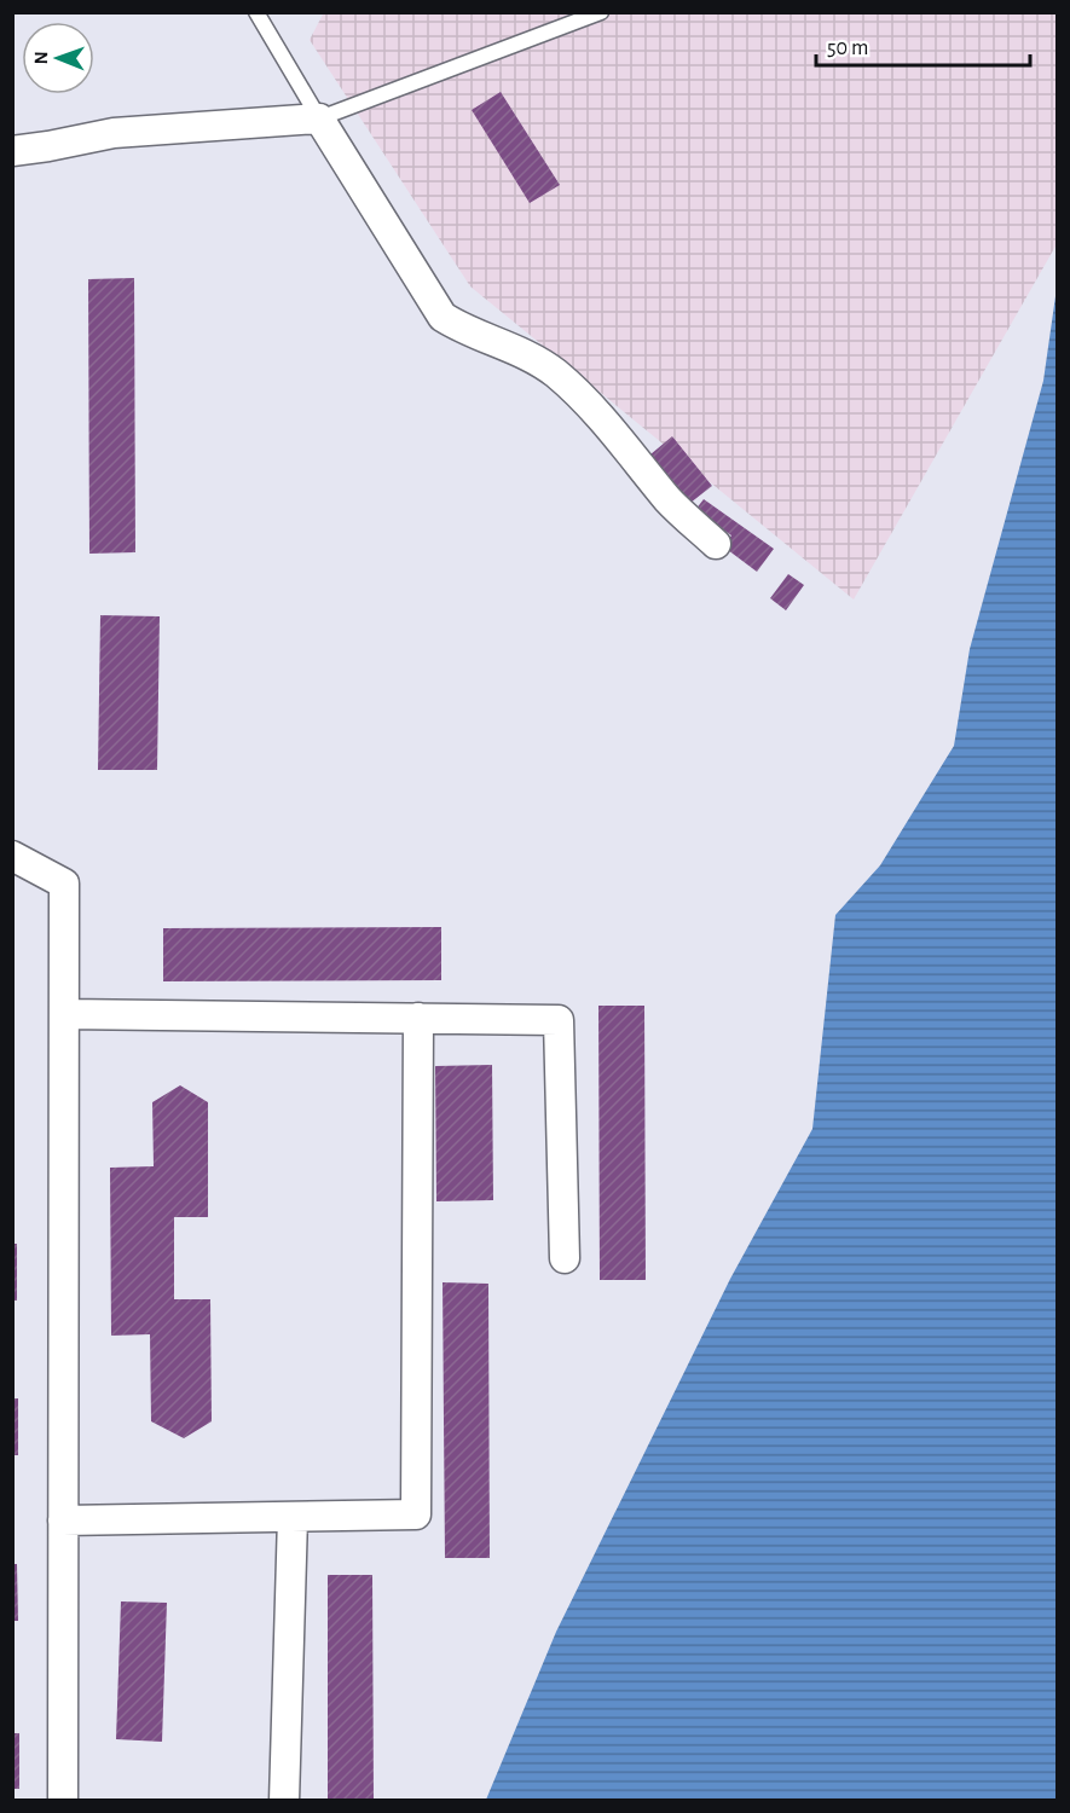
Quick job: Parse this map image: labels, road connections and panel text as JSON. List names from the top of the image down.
{
  "scale_bar": "50 m",
  "north": "left"
}
